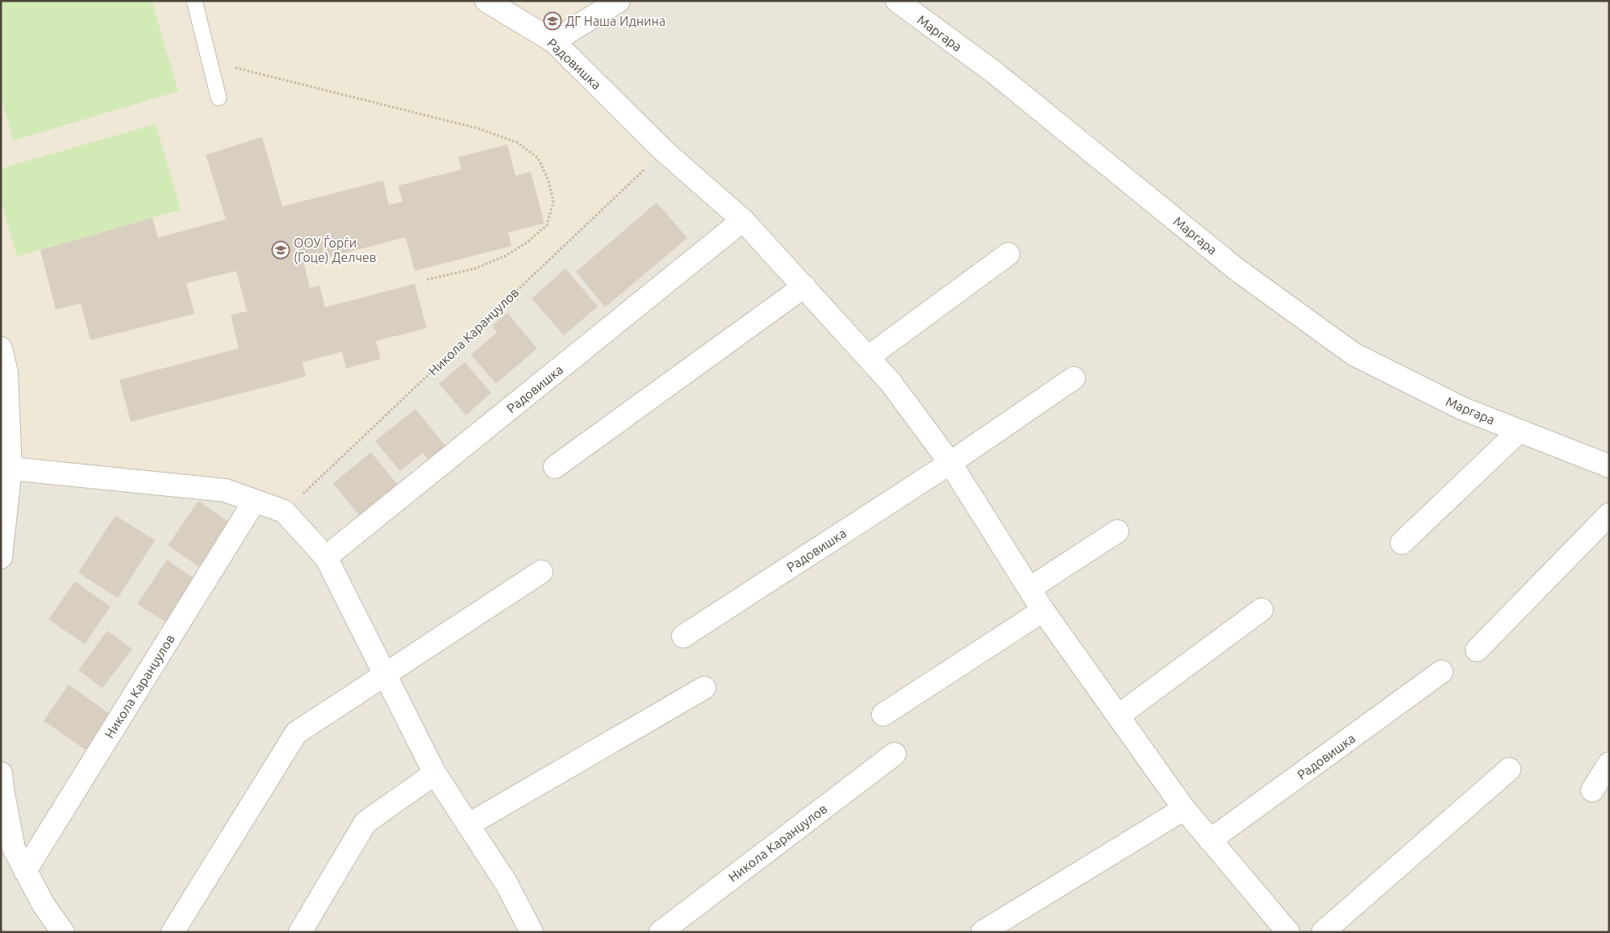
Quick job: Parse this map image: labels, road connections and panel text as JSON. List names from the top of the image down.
{
  "streets": {
    "street": ["Маргара", "Радовишка", "Никола Каранџулов"]
  },
  "crossings": [
    ["Радовишка", "Никола Каранџулов"]
  ],
  "places": {
    "school or university": ["ДГ Наша Иднина", "ООУ Ѓорѓи (Гоце) Делчев"]
  }
}
